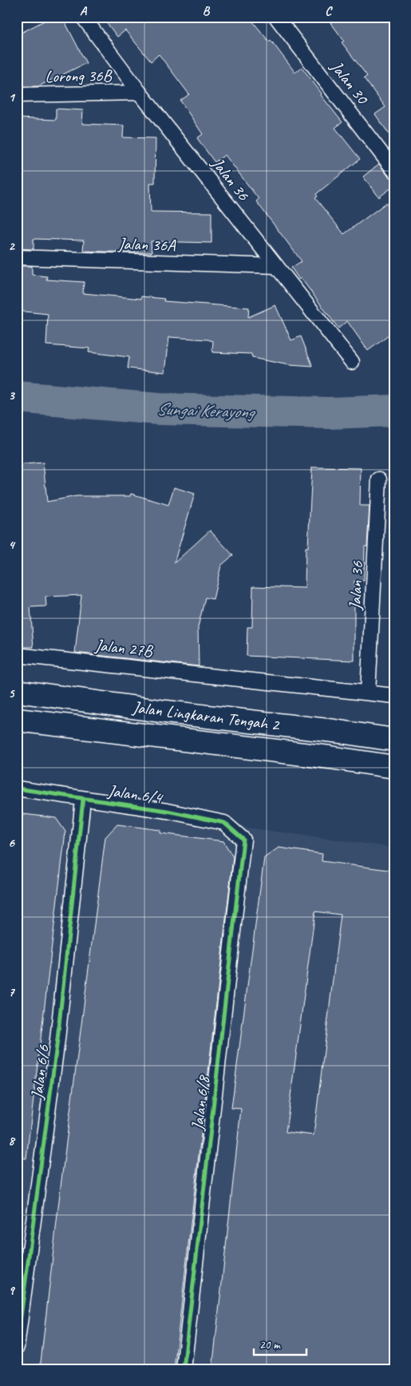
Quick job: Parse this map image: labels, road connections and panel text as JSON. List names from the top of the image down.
{
  "streets": {
    "highway": ["Jalan Lingkaran Tengah 2"],
    "street": [
      "Lorong 36B",
      "Jalan 30",
      "Jalan 36",
      "Jalan 36A",
      "Jalan 27B",
      "Jalan 6/4",
      "Jalan 6/6",
      "Jalan 6/8"
    ]
  },
  "crossings": [
    ["Lorong 36B", "Jalan 36"],
    ["Jalan 36", "Jalan 36A"],
    ["Jalan 36", "Jalan 27B"],
    ["Jalan 6/4", "Jalan 6/6"],
    ["Jalan 6/4", "Jalan 6/8"]
  ],
  "water": ["Sungai Kerayong"],
  "scale_bar": "20 m",
  "grid": {
    "columns": ["A", "B", "C"],
    "rows": [
      "1",
      "2",
      "3",
      "4",
      "5",
      "6",
      "7",
      "8",
      "9"
    ]
  }
}
